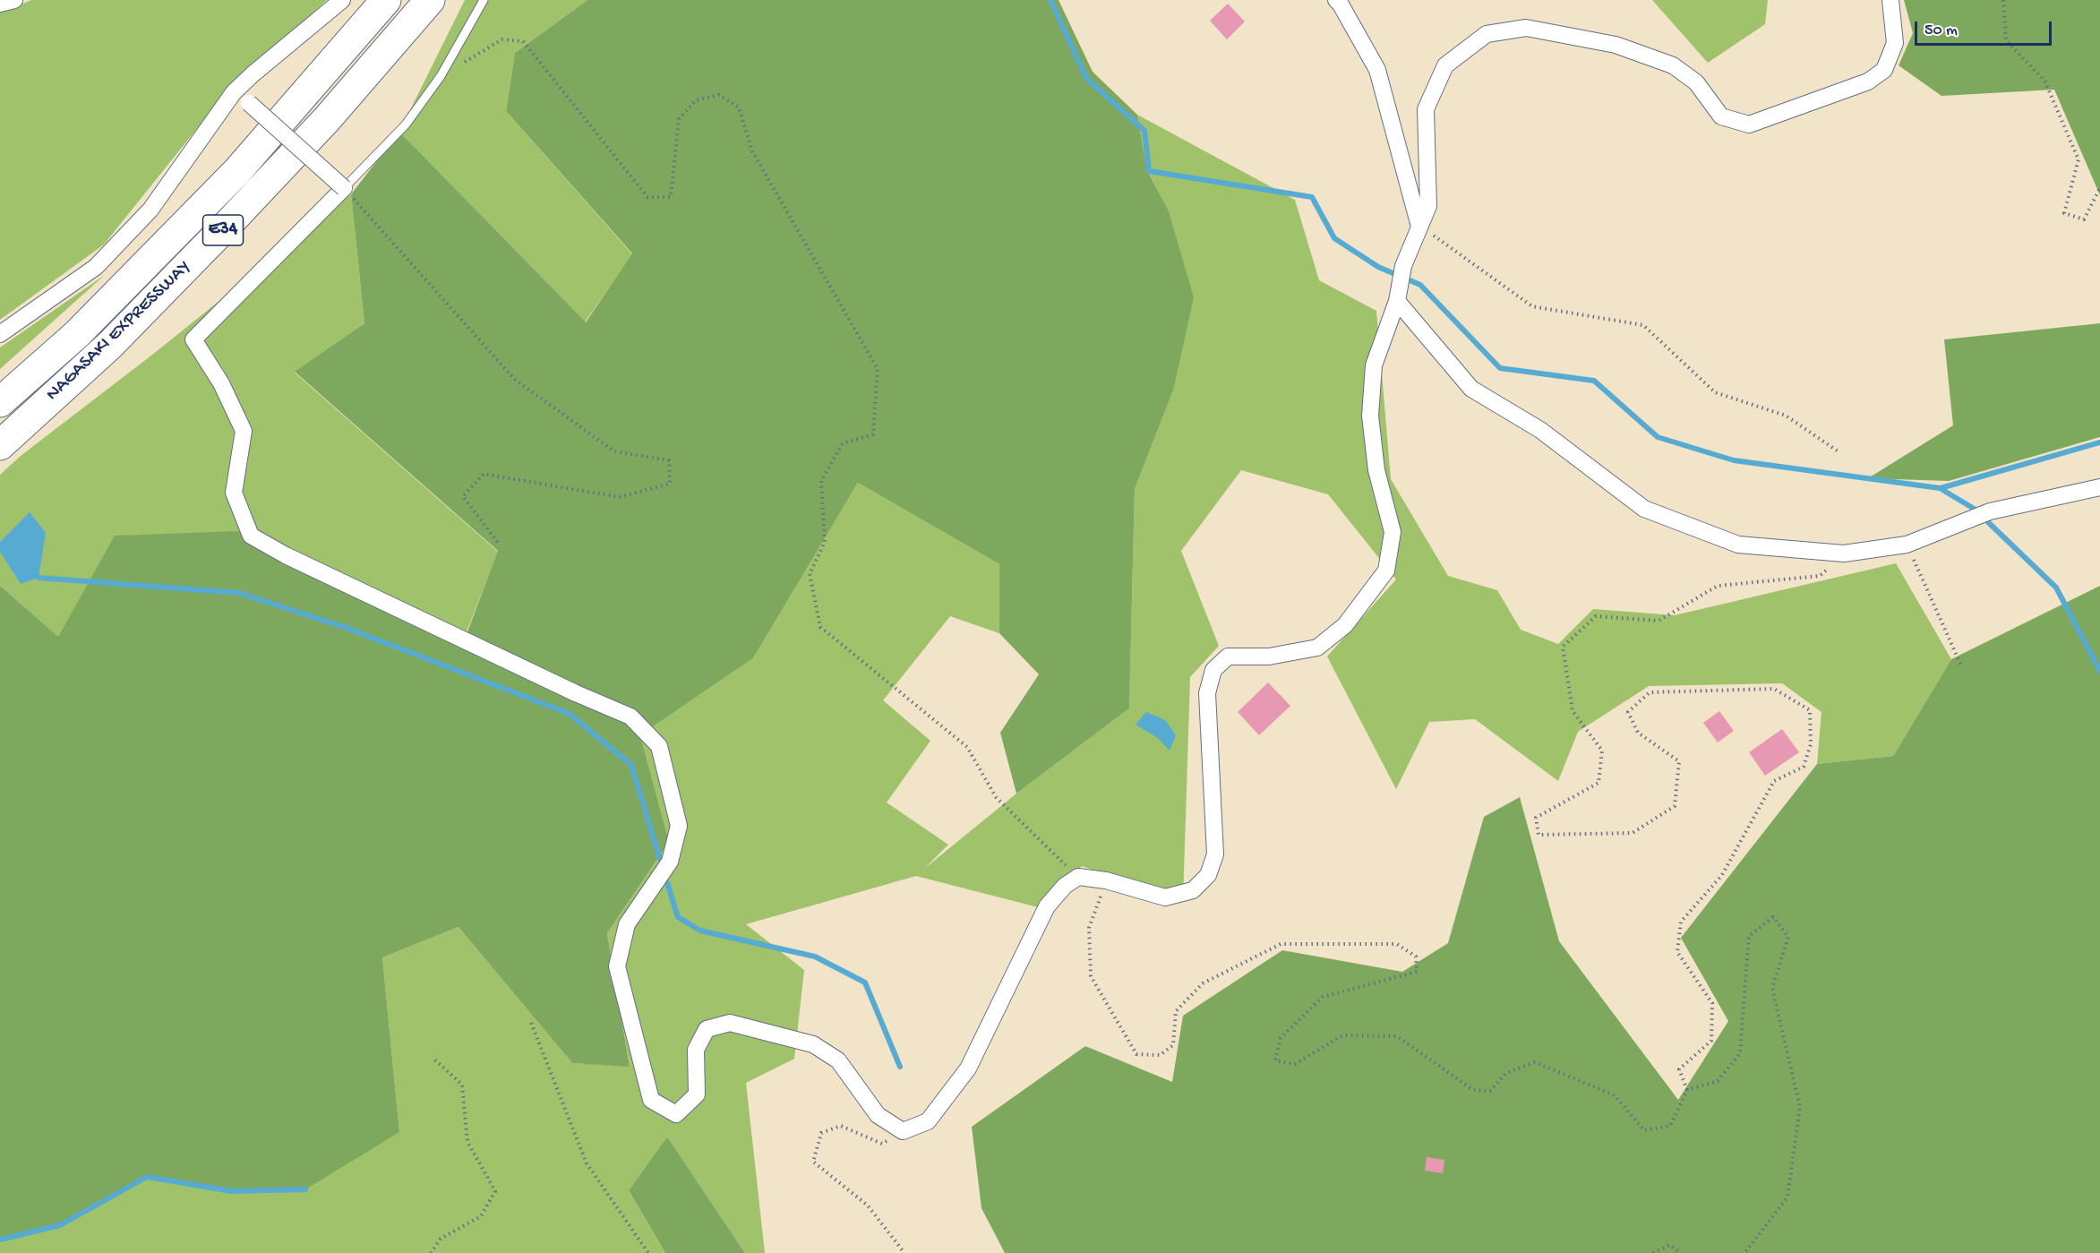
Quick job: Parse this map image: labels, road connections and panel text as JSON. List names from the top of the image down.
{
  "streets": {
    "highway": ["E34", "NAGASAKI EXPRESSWAY"]
  },
  "scale_bar": "50 m"
}
